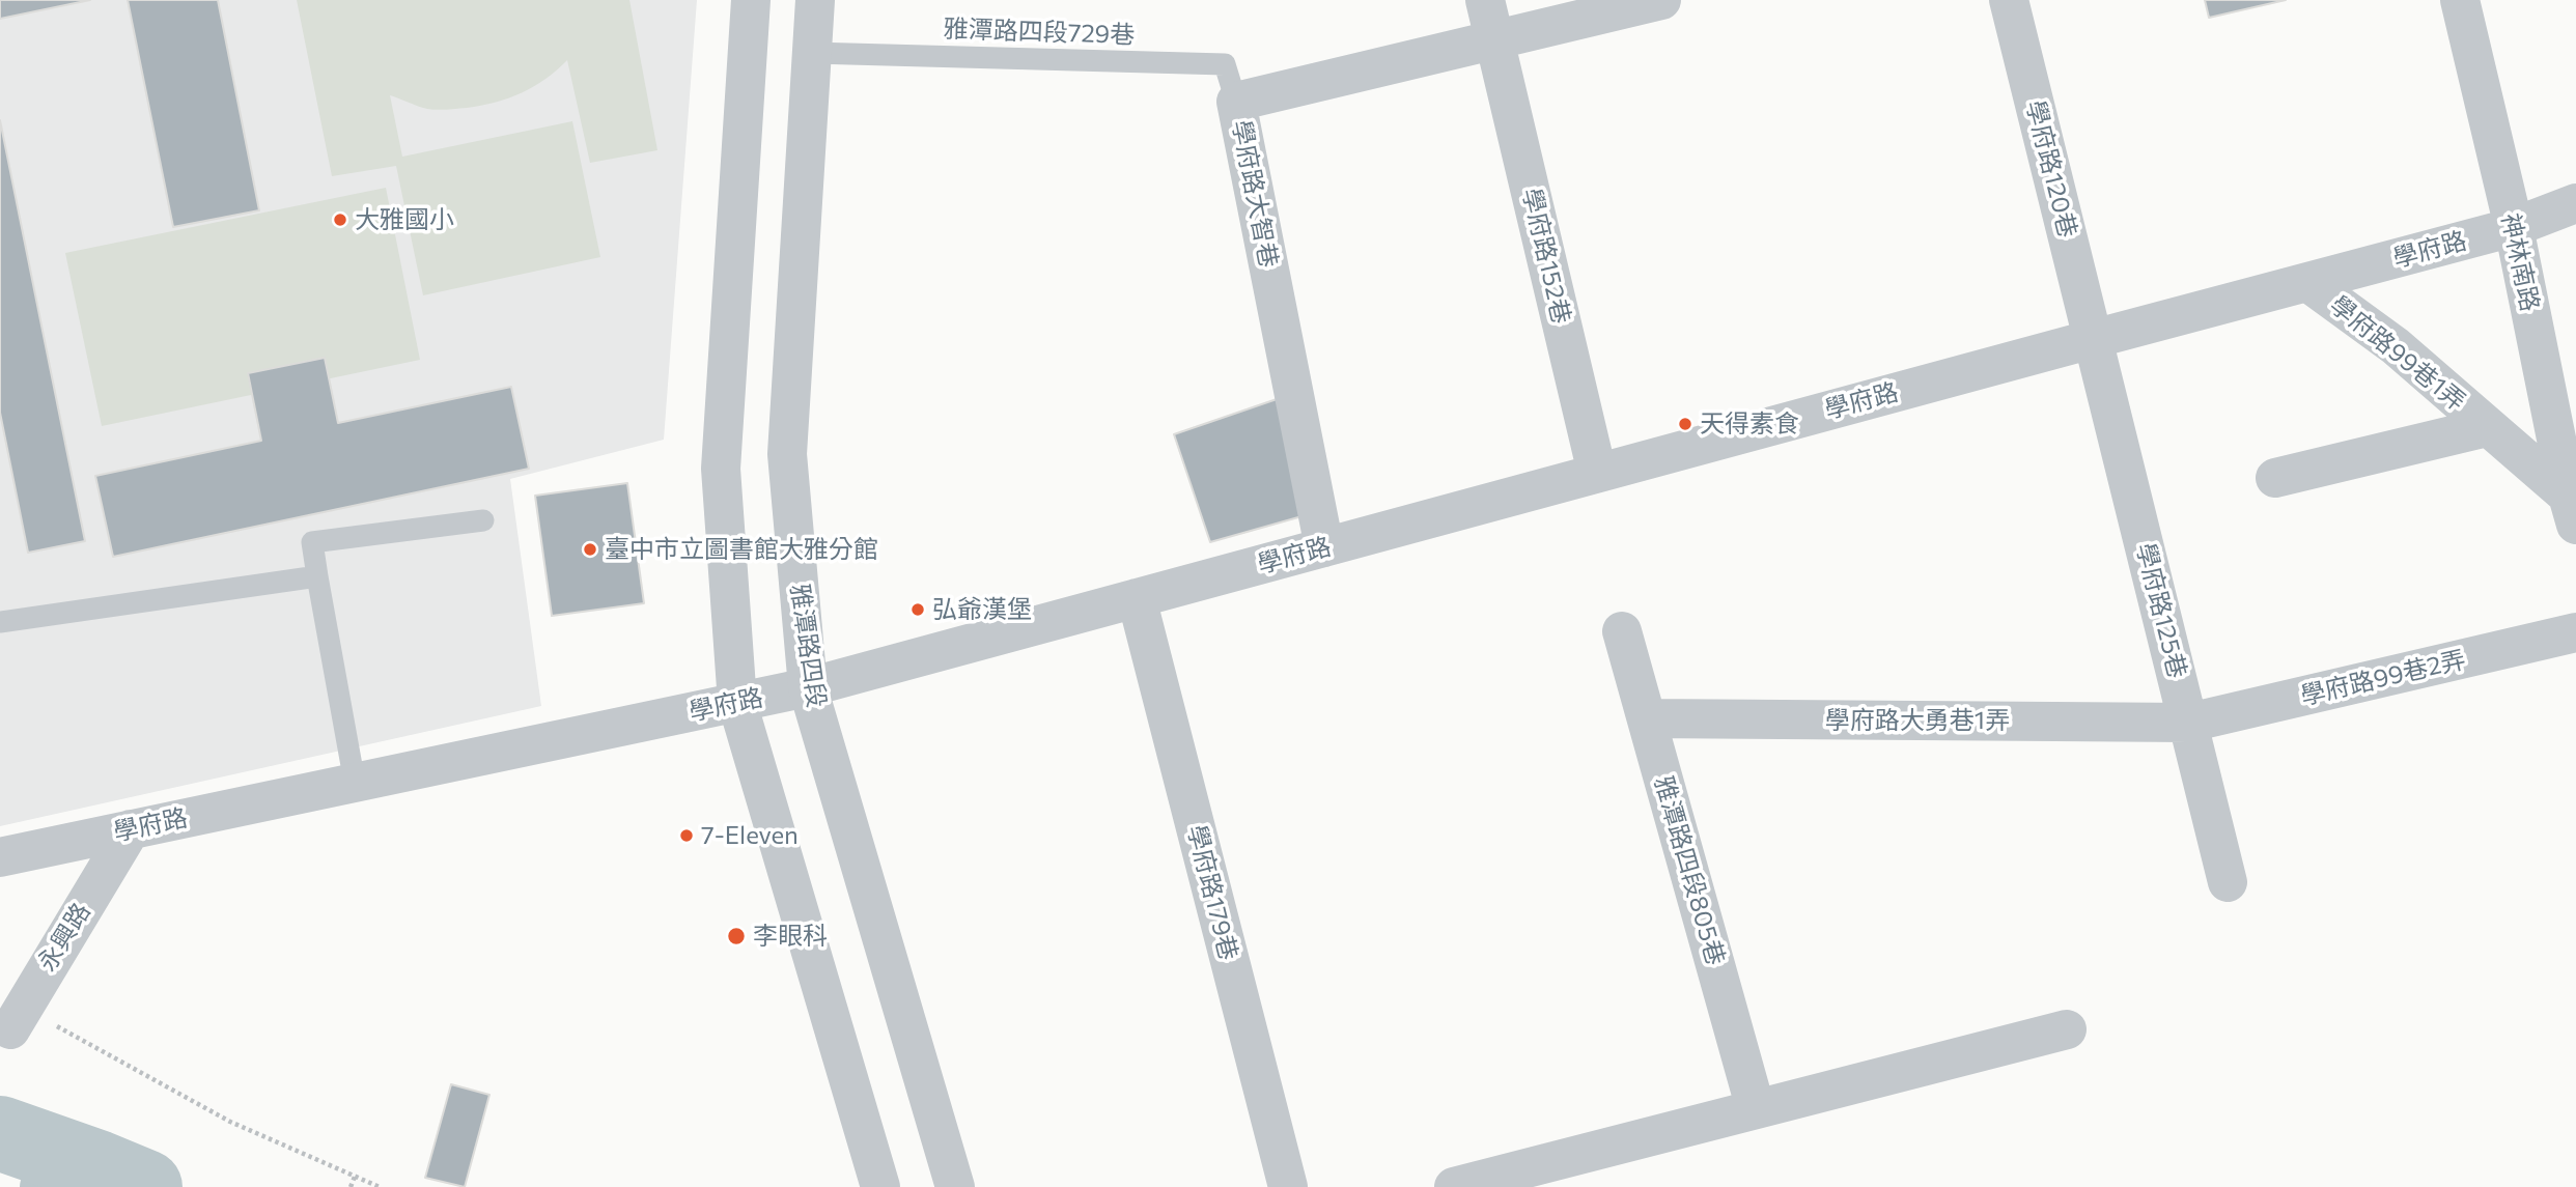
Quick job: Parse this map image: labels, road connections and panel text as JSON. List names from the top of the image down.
{
  "streets": {
    "street": [
      "學府路120巷",
      "學府路大智巷",
      "學府路",
      "學府路152巷",
      "神林南路",
      "學府路99巷1弄",
      "學府路125巷",
      "雅潭路四段",
      "學府路99巷2弄",
      "學府路大勇巷1弄",
      "雅潭路四段805巷",
      "學府路179巷",
      "永興路"
    ],
    "lane": ["雅潭路四段729巷"]
  },
  "crossings": [
    ["雅潭路四段729巷", "學府路大智巷"],
    ["雅潭路四段729巷", "雅潭路四段"],
    ["學府路120巷", "學府路"],
    ["學府路120巷", "學府路125巷"],
    ["學府路大智巷", "學府路"],
    ["學府路大智巷", "學府路152巷"],
    ["學府路", "學府路152巷"],
    ["學府路", "神林南路"],
    ["學府路", "學府路99巷1弄"],
    ["學府路", "學府路125巷"],
    ["學府路", "雅潭路四段"],
    ["學府路", "學府路179巷"],
    ["學府路", "永興路"],
    ["神林南路", "學府路99巷1弄"],
    ["學府路125巷", "學府路99巷2弄"],
    ["學府路125巷", "學府路大勇巷1弄"],
    ["學府路99巷2弄", "學府路大勇巷1弄"],
    ["學府路大勇巷1弄", "雅潭路四段805巷"]
  ],
  "places": [
    "大雅國小",
    "天得素食",
    "臺中市立圖書館大雅分館",
    "弘爺漢堡",
    "7-Eleven",
    "李眼科"
  ]
}
